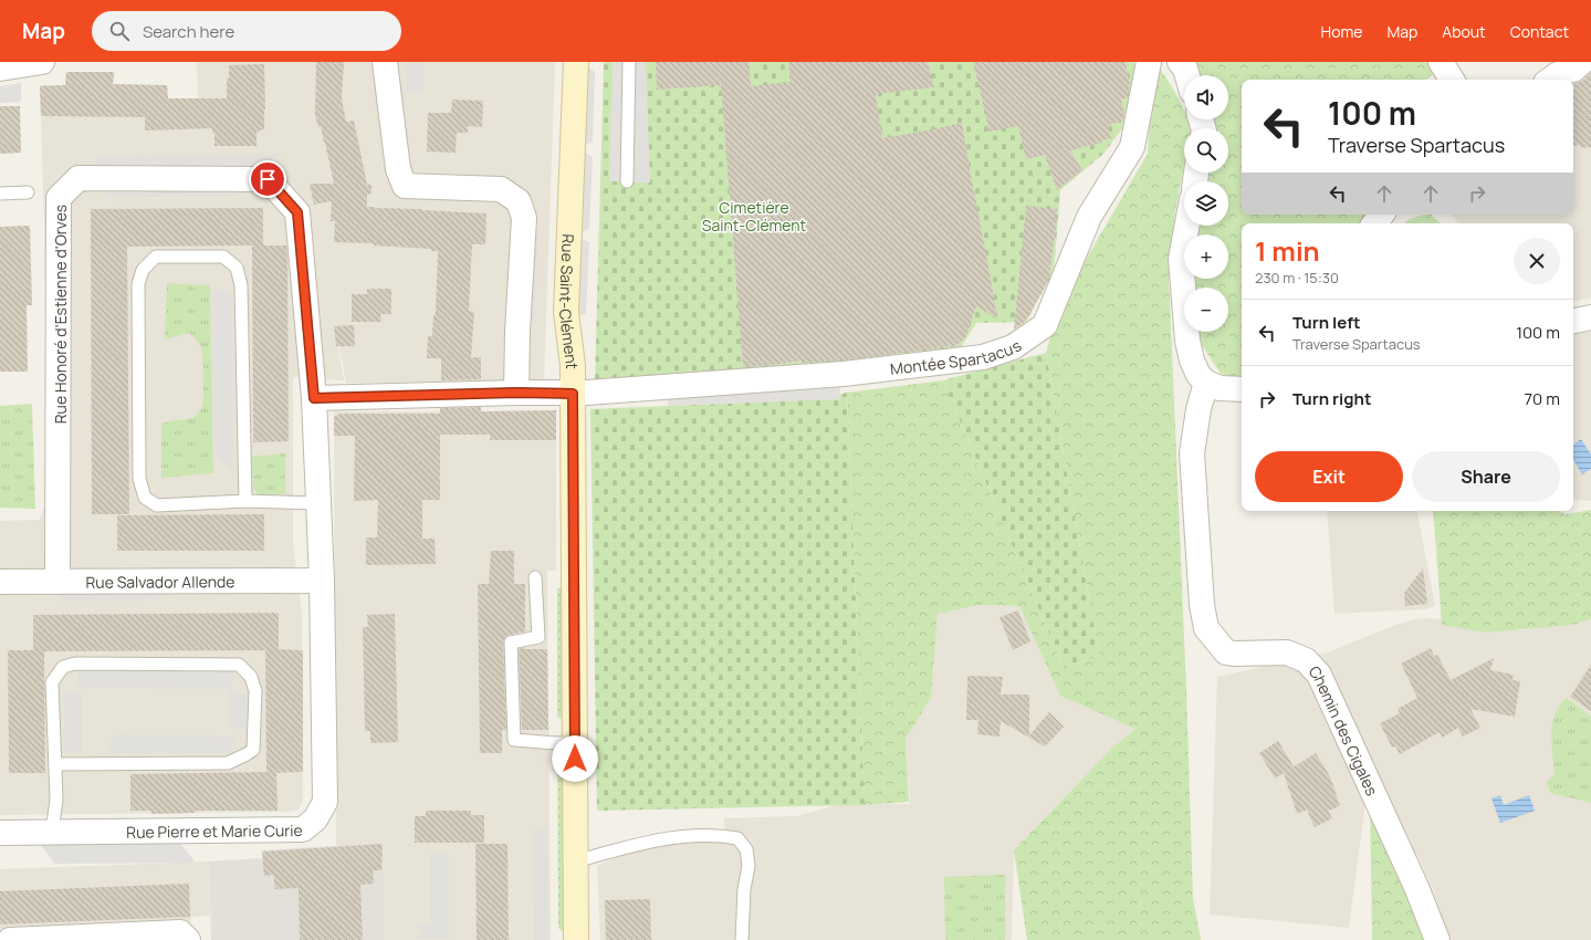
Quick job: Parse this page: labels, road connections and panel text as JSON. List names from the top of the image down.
{
  "streets": {
    "main road": ["Rue Saint-Clément"],
    "street": [
      "Rue Honoré d'Estienne d'Orves",
      "Montée Spartacus",
      "Rue Salvador Allende",
      "Chemin des Cigales",
      "Rue Pierre et Marie Curie"
    ]
  },
  "crossings": [
    ["Rue Saint-Clément", "Montée Spartacus"],
    ["Rue Honoré d'Estienne d'Orves", "Montée Spartacus"],
    ["Rue Honoré d'Estienne d'Orves", "Rue Salvador Allende"],
    ["Rue Honoré d'Estienne d'Orves", "Rue Pierre et Marie Curie"],
    ["Rue Salvador Allende", "Rue Pierre et Marie Curie"]
  ],
  "parks": ["Cimetière Saint-Clément"],
  "page": {
    "header": "Map",
    "search": "Search here",
    "nav": [
      "Home",
      "Map",
      "About",
      "Contact"
    ],
    "map_buttons": ["+", "−"],
    "turn": ["100 m", "Traverse Spartacus"],
    "heading": ["1 min", "230 m · 15:30"],
    "list": [
      {
        "name": "Turn left",
        "note": "Traverse Spartacus",
        "value": "100 m"
      },
      {
        "name": "Turn right",
        "value": "70 m"
      }
    ],
    "buttons": ["Exit", "Share"]
  }
}
